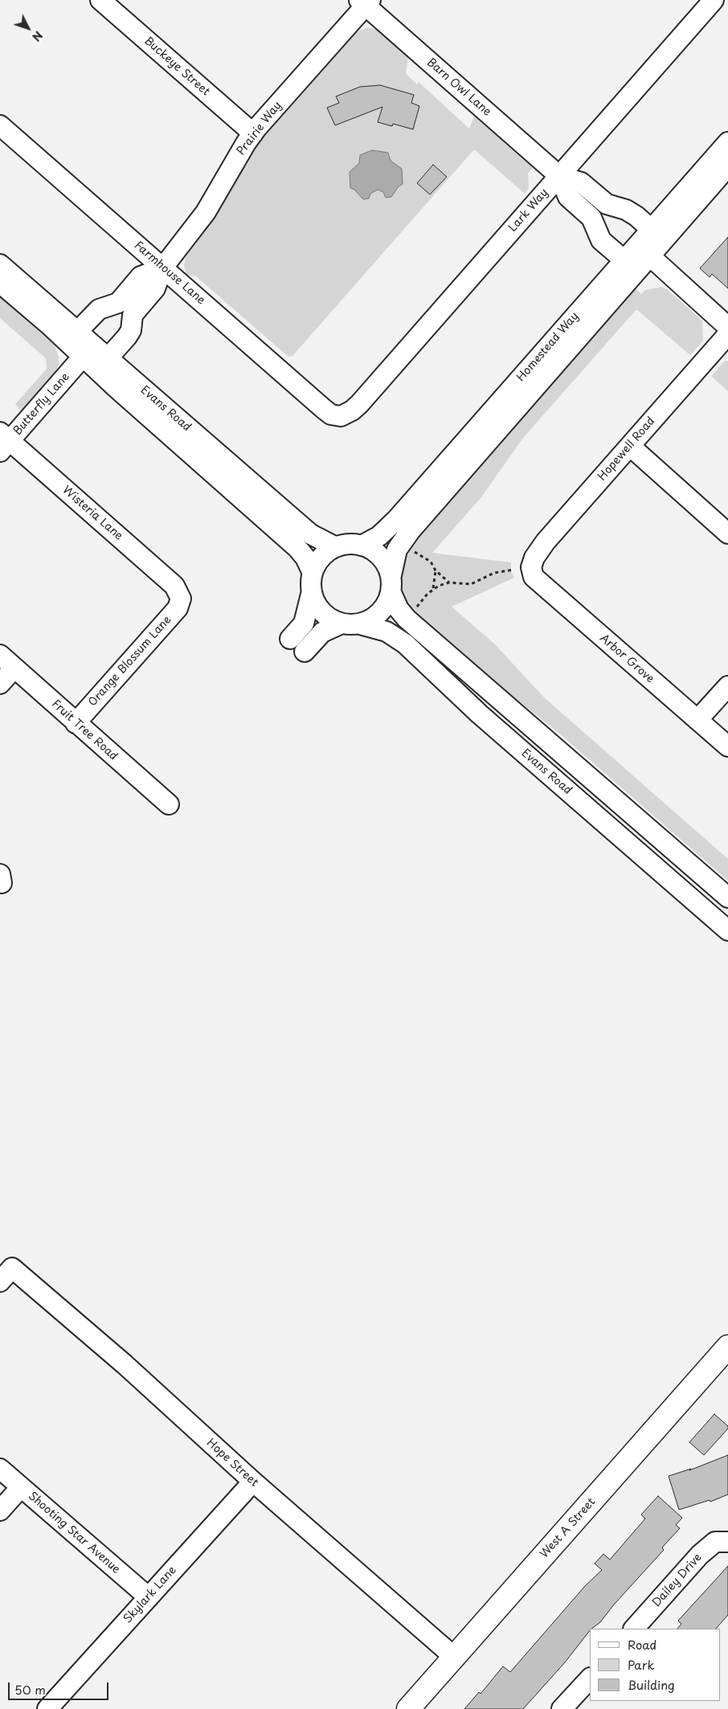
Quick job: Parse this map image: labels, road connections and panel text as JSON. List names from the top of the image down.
{
  "streets": {
    "main road": ["West A Street"],
    "street": [
      "Buckeye Street",
      "Barn Owl Lane",
      "Prairie Way",
      "Lark Way",
      "Farmhouse Lane",
      "Homestead Way",
      "Butterfly Lane",
      "Evans Road",
      "Hopewell Road",
      "Wisteria Lane",
      "Arbor Grove",
      "Orange Blossum Lane",
      "Fruit Tree Road",
      "Hope Street",
      "Shooting Star Avenue",
      "Dailey Drive",
      "Skylark Lane"
    ]
  },
  "crossings": [
    ["Buckeye Street", "Prairie Way"],
    ["Barn Owl Lane", "Prairie Way"],
    ["Barn Owl Lane", "Lark Way"],
    ["Barn Owl Lane", "Homestead Way"],
    ["Prairie Way", "Farmhouse Lane"],
    ["Prairie Way", "Evans Road"],
    ["Lark Way", "Farmhouse Lane"],
    ["Homestead Way", "Evans Road"],
    ["Butterfly Lane", "Evans Road"],
    ["Butterfly Lane", "Wisteria Lane"],
    ["Hopewell Road", "Arbor Grove"],
    ["Wisteria Lane", "Orange Blossum Lane"],
    ["Orange Blossum Lane", "Fruit Tree Road"],
    ["Hope Street", "West A Street"],
    ["Hope Street", "Skylark Lane"],
    ["Shooting Star Avenue", "Skylark Lane"]
  ],
  "legend": ["Road", "Park", "Building"],
  "scale_bar": "50 m",
  "north": "bottom right"
}
